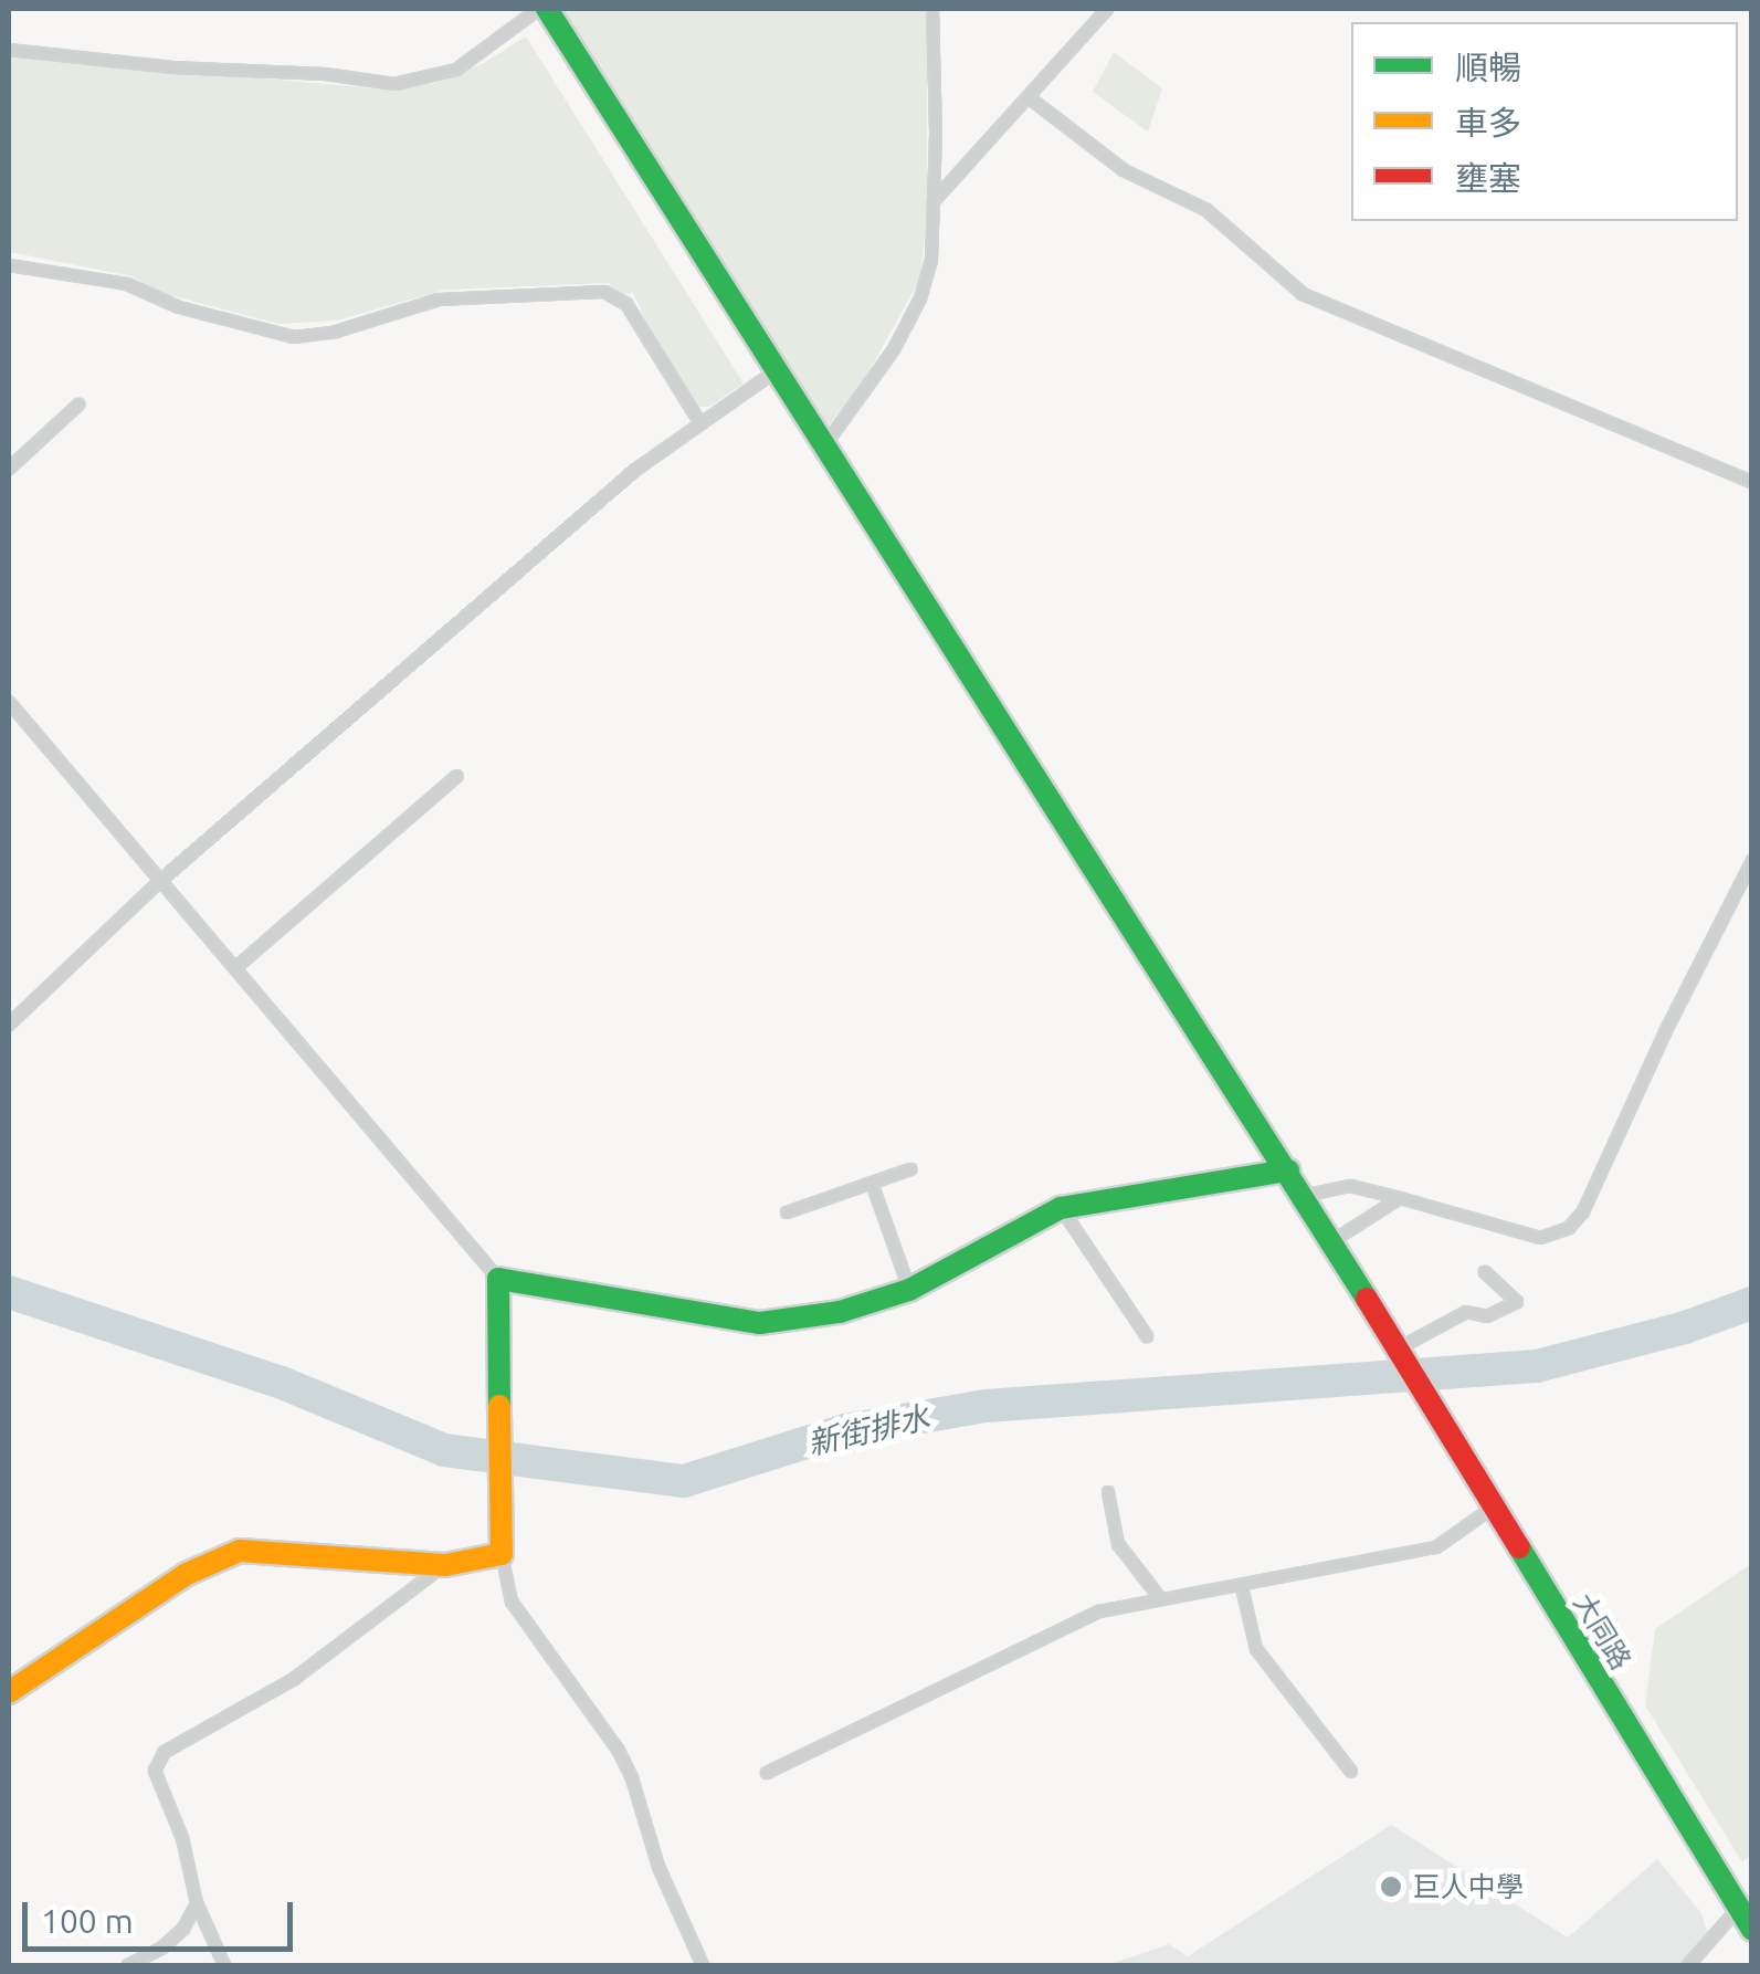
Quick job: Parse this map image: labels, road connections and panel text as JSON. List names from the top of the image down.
{
  "streets": {
    "street": ["大同路"]
  },
  "water": ["新街排水"],
  "places": ["巨人中學"],
  "legend": ["順暢", "車多", "壅塞"],
  "scale_bar": "100 m"
}
